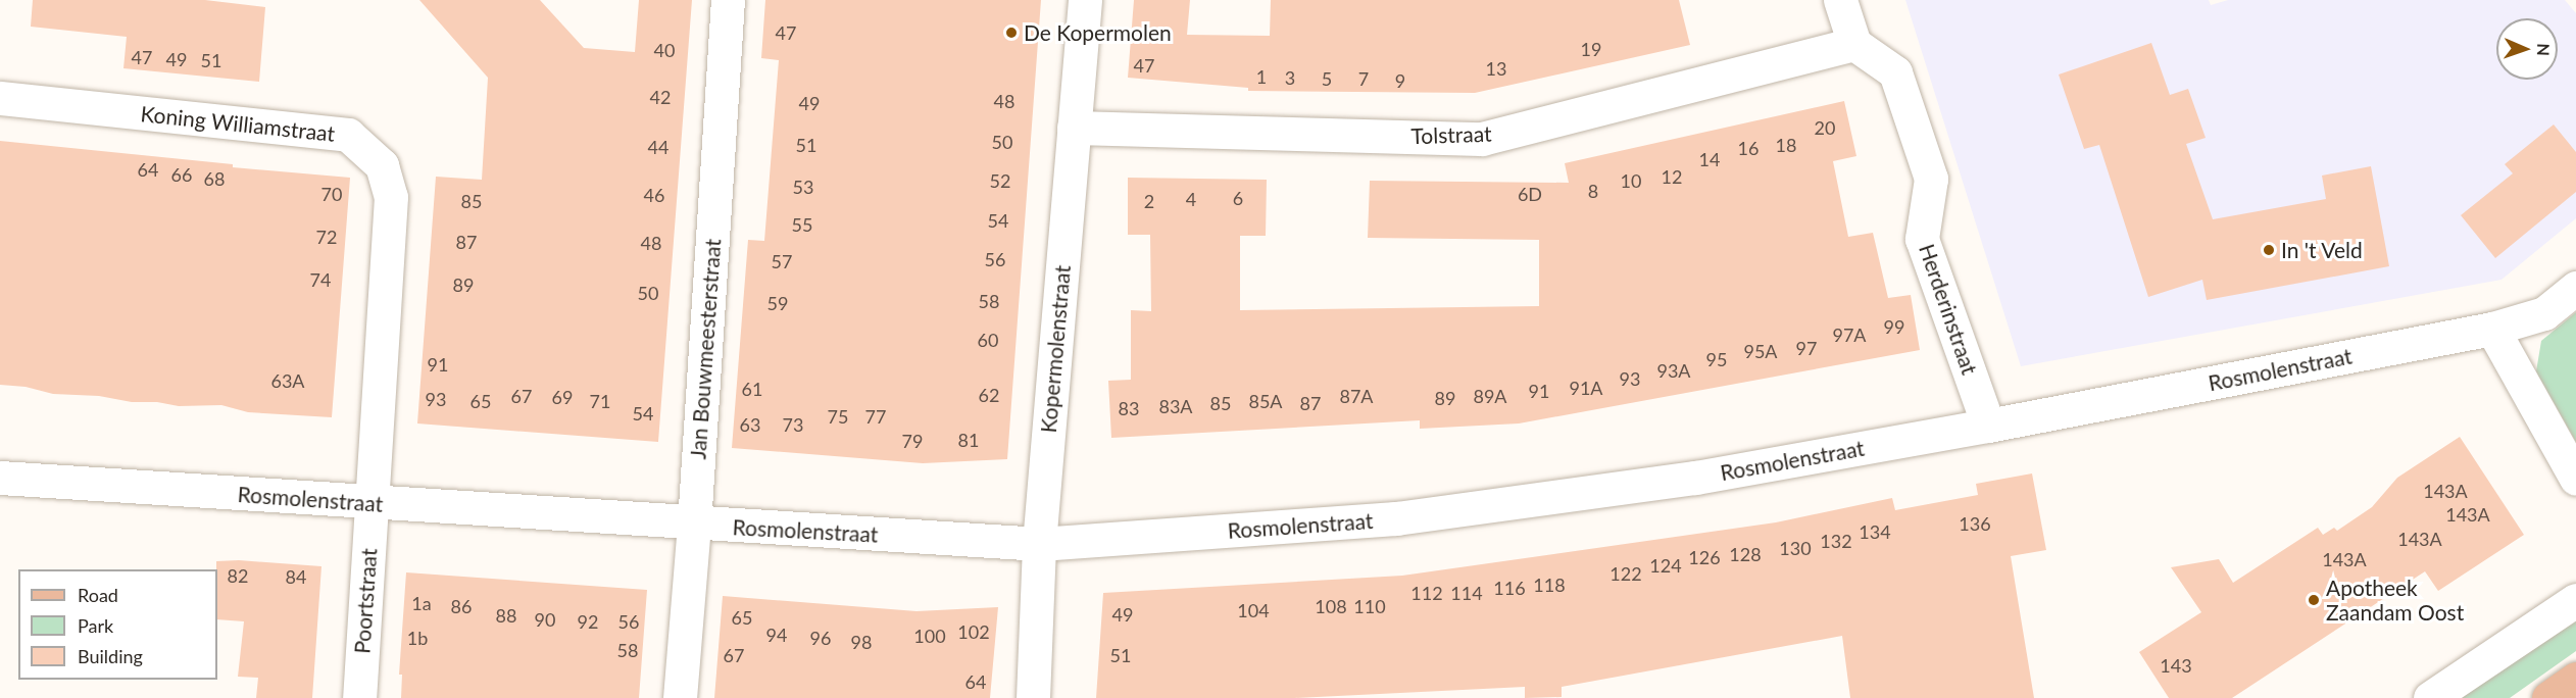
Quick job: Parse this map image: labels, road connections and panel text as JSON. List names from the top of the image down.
{
  "streets": {
    "street": [
      "Koning Williamstraat",
      "Tolstraat",
      "Herderinstraat",
      "Jan Bouwmeesterstraat",
      "Kopermolenstraat",
      "Rosmolenstraat",
      "Poortstraat"
    ]
  },
  "crossings": [
    ["Koning Williamstraat", "Rosmolenstraat"],
    ["Koning Williamstraat", "Poortstraat"],
    ["Tolstraat", "Herderinstraat"],
    ["Tolstraat", "Kopermolenstraat"],
    ["Herderinstraat", "Rosmolenstraat"],
    ["Jan Bouwmeesterstraat", "Rosmolenstraat"],
    ["Kopermolenstraat", "Rosmolenstraat"],
    ["Rosmolenstraat", "Poortstraat"]
  ],
  "places": ["De Kopermolen", "In 't Veld", "Apotheek Zaandam Oost"],
  "house_numbers": [
    "47",
    "19",
    "40",
    "47",
    "49",
    "51",
    "47",
    "13",
    "1",
    "3",
    "5",
    "7",
    "9",
    "42",
    "48",
    "49",
    "20",
    "50",
    "51",
    "18",
    "44",
    "16",
    "14",
    "64",
    "66",
    "12",
    "68",
    "52",
    "10",
    "53",
    "8",
    "70",
    "6D",
    "46",
    "6",
    "4",
    "85",
    "2",
    "54",
    "55",
    "72",
    "87",
    "48",
    "56",
    "57",
    "74",
    "89",
    "50",
    "58",
    "59",
    "99",
    "97A",
    "60",
    "97",
    "95A",
    "95",
    "91",
    "93A",
    "93",
    "63A",
    "91A",
    "61",
    "91",
    "62",
    "67",
    "87A",
    "89A",
    "69",
    "89",
    "93",
    "65",
    "71",
    "85A",
    "85",
    "87",
    "83A",
    "83",
    "54",
    "75",
    "77",
    "63",
    "73",
    "81",
    "79",
    "143A",
    "143A",
    "136",
    "134",
    "143A",
    "132",
    "130",
    "128",
    "126",
    "143A",
    "124",
    "122",
    "82",
    "84",
    "118",
    "116",
    "112",
    "114",
    "1a",
    "86",
    "108",
    "110",
    "104",
    "49",
    "88",
    "65",
    "90",
    "92",
    "56",
    "102",
    "94",
    "100",
    "1b",
    "96",
    "98",
    "58",
    "67",
    "51",
    "143",
    "64"
  ],
  "legend": ["Road", "Park", "Building"],
  "north": "right"
}
